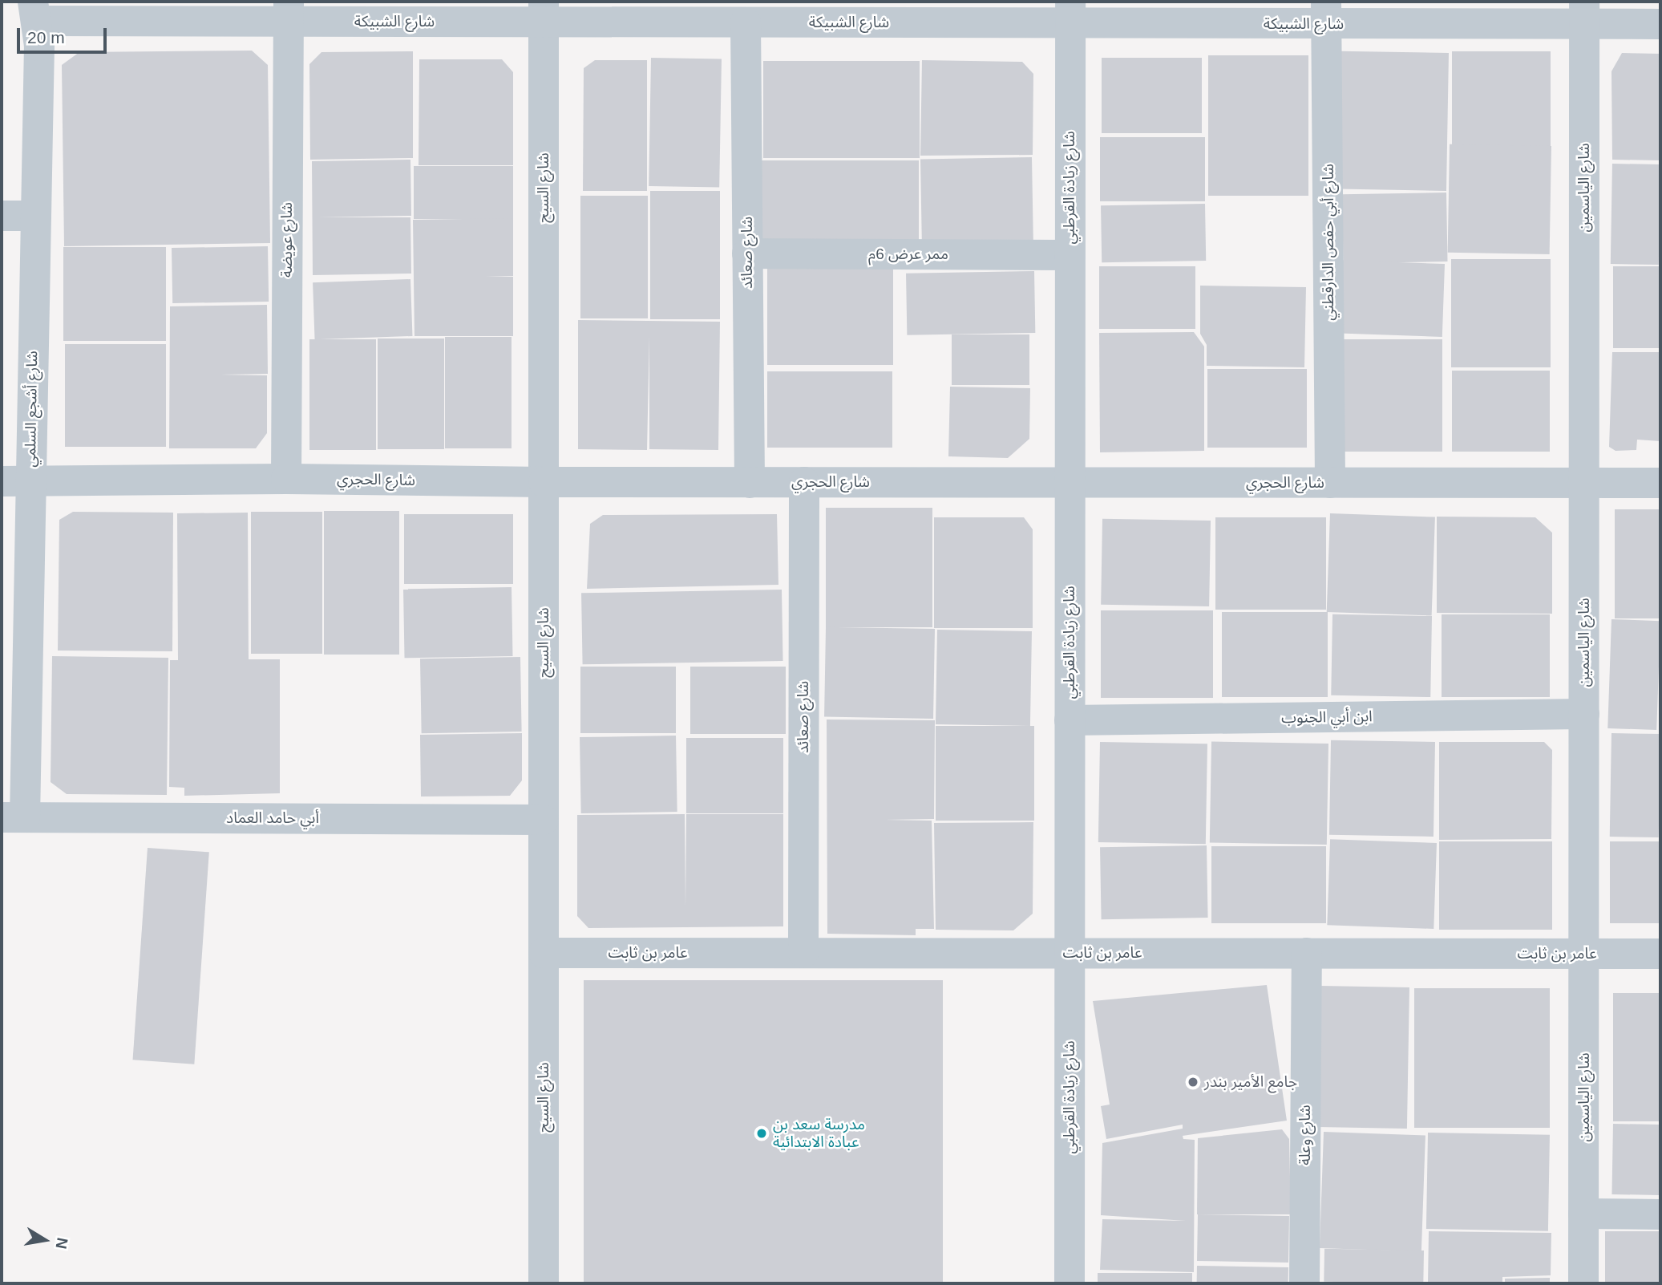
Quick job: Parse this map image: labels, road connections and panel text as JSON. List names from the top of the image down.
{
  "streets": {
    "street": [
      "شارع الشبيكة",
      "شارع السيح",
      "شارع زيادة القرطبي",
      "شارع الياسمين",
      "شارع عويضة",
      "شارع أبي حفص الدارقطني",
      "شارع صعائد",
      "ممر عرض 6م",
      "شارع أشجع السلمي",
      "شارع الحجري",
      "ابن أبي الجنوب",
      "أبي حامد العماد",
      "عامر بن ثابت",
      "شارع وعلة"
    ]
  },
  "crossings": [
    ["شارع الشبيكة", "شارع السيح"],
    ["شارع الشبيكة", "شارع زيادة القرطبي"],
    ["شارع الشبيكة", "شارع الياسمين"],
    ["شارع الشبيكة", "شارع عويضة"],
    ["شارع الشبيكة", "شارع أبي حفص الدارقطني"],
    ["شارع الشبيكة", "شارع صعائد"],
    ["شارع الشبيكة", "شارع أشجع السلمي"],
    ["شارع السيح", "شارع الحجري"],
    ["شارع السيح", "أبي حامد العماد"],
    ["شارع السيح", "عامر بن ثابت"],
    ["شارع زيادة القرطبي", "ممر عرض 6م"],
    ["شارع زيادة القرطبي", "شارع الحجري"],
    ["شارع زيادة القرطبي", "ابن أبي الجنوب"],
    ["شارع زيادة القرطبي", "عامر بن ثابت"],
    ["شارع الياسمين", "شارع الحجري"],
    ["شارع الياسمين", "ابن أبي الجنوب"],
    ["شارع الياسمين", "عامر بن ثابت"],
    ["شارع عويضة", "شارع الحجري"],
    ["شارع أبي حفص الدارقطني", "شارع الحجري"],
    ["شارع صعائد", "ممر عرض 6م"],
    ["شارع صعائد", "شارع الحجري"],
    ["شارع صعائد", "عامر بن ثابت"],
    ["شارع أشجع السلمي", "شارع الحجري"],
    ["شارع أشجع السلمي", "أبي حامد العماد"],
    ["عامر بن ثابت", "شارع وعلة"]
  ],
  "places": ["جامع الأمير بندر", "مدرسة سعد بن عبادة الابتدائية"],
  "scale_bar": "20 m",
  "north": "right"
}
